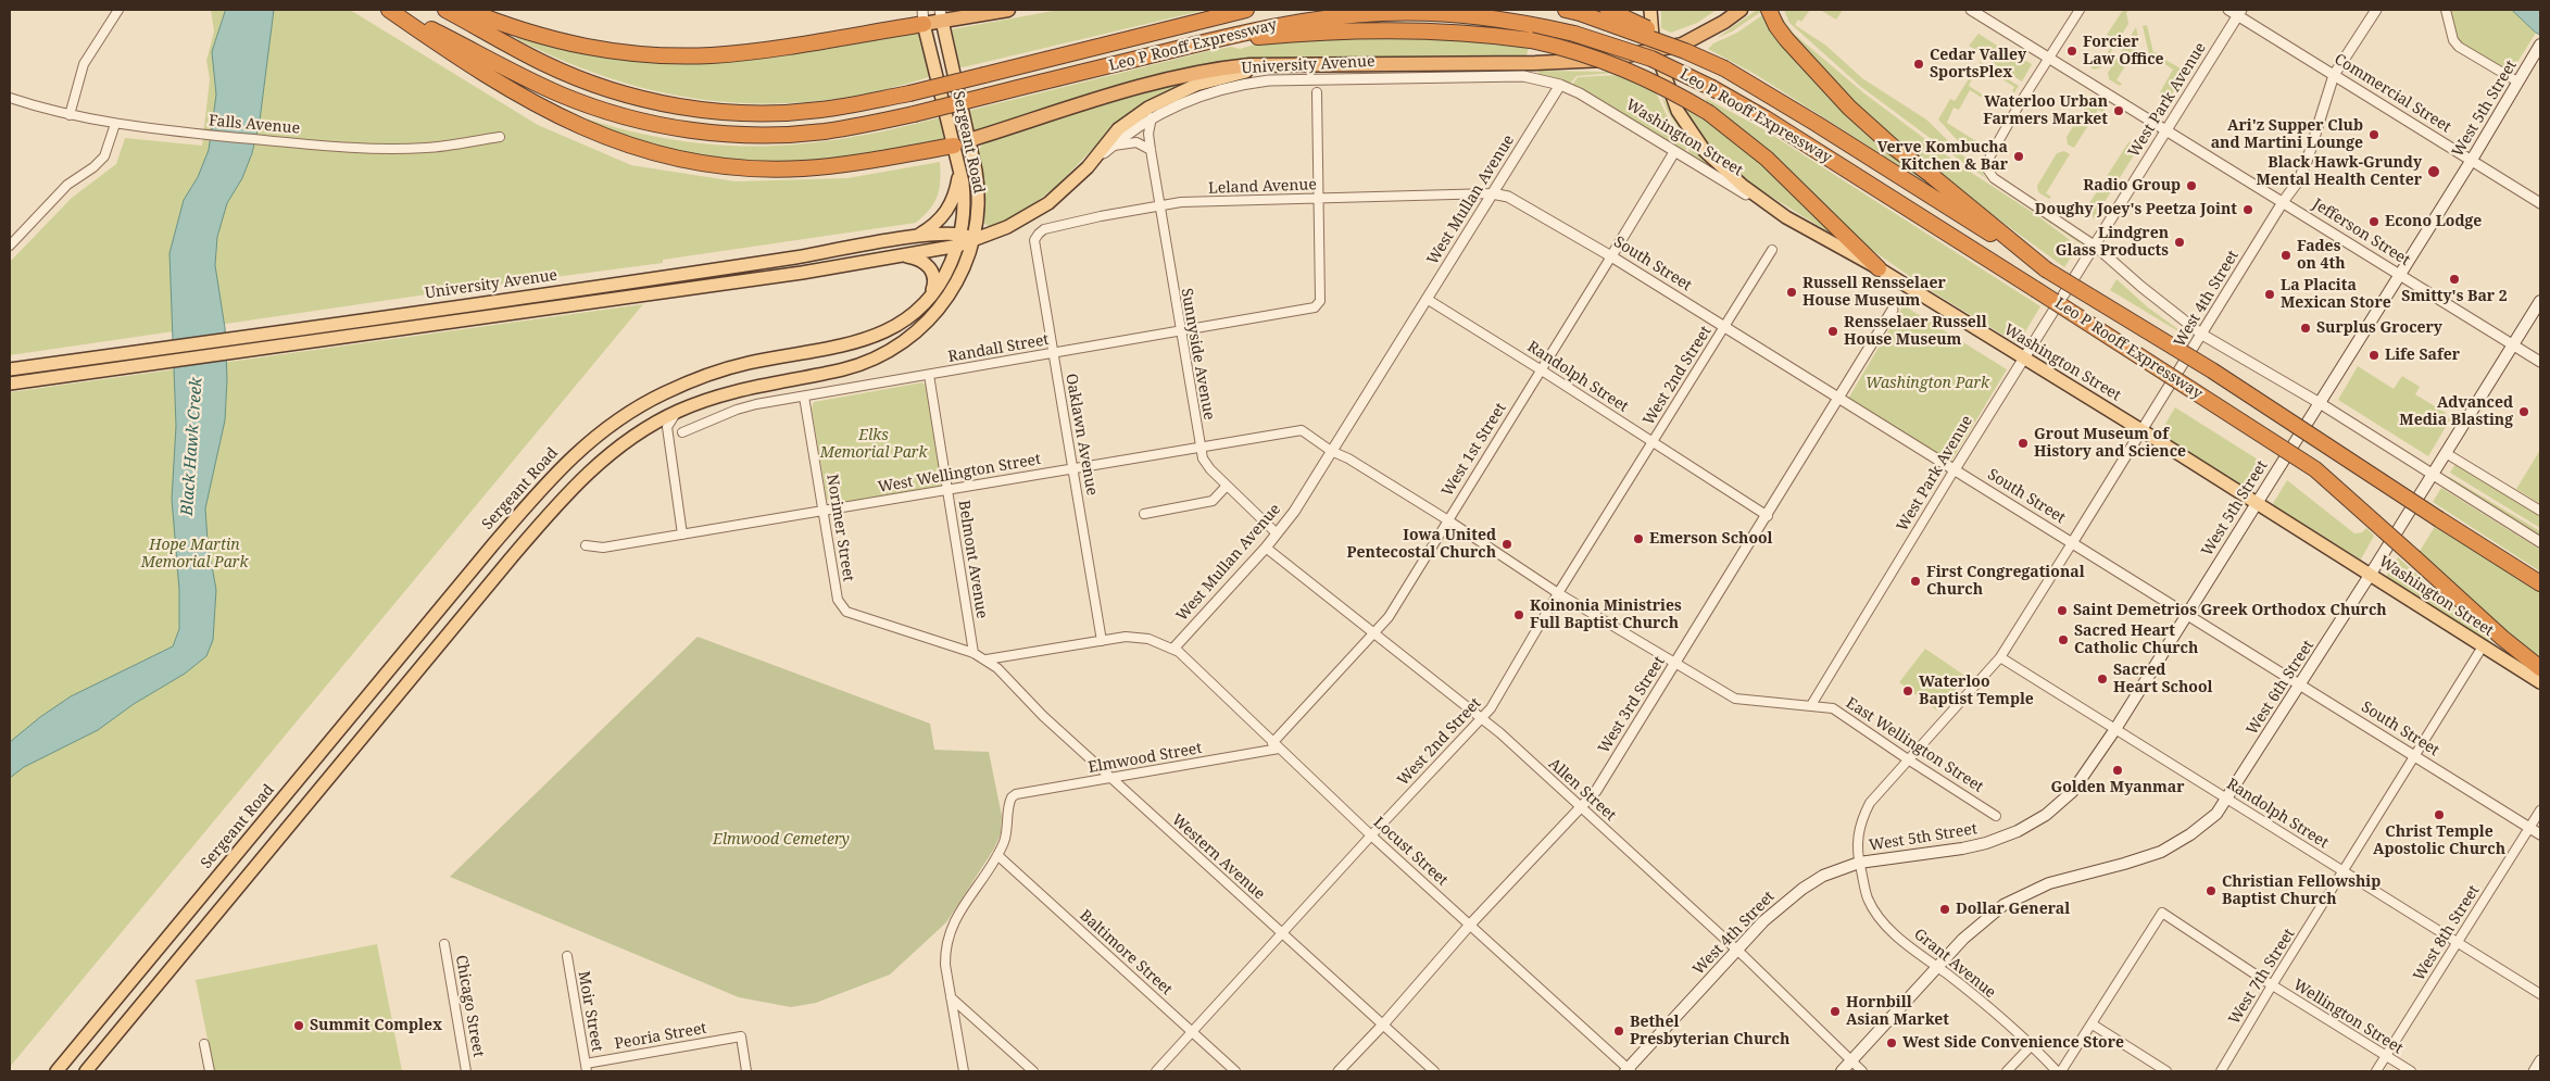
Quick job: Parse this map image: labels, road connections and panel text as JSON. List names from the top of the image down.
{
  "streets": {
    "highway": ["Leo P Rooff Expressway"],
    "main road": [
      "University Avenue",
      "West 5th Street",
      "Washington Street",
      "Sergeant Road",
      "West 4th Street",
      "West 6th Street"
    ],
    "street": [
      "Commercial Street",
      "West Park Avenue",
      "Falls Avenue",
      "Leland Avenue",
      "West Mullan Avenue",
      "Jefferson Street",
      "South Street",
      "Randall Street",
      "Sunnyside Avenue",
      "West 2nd Street",
      "Randolph Street",
      "Oaklawn Avenue",
      "West 1st Street",
      "West Wellington Street",
      "Norimer Street",
      "Belmont Avenue",
      "West 3rd Street",
      "East Wellington Street",
      "Elmwood Street",
      "Allen Street",
      "Locust Street",
      "Western Avenue",
      "West 8th Street",
      "Baltimore Street",
      "Grant Avenue",
      "West 7th Street",
      "Chicago Street",
      "Moir Street",
      "Wellington Street",
      "Peoria Street"
    ]
  },
  "crossings": [
    ["University Avenue", "Washington Street"],
    ["University Avenue", "Sergeant Road"],
    ["University Avenue", "West Mullan Avenue"],
    ["University Avenue", "Sunnyside Avenue"],
    ["Commercial Street", "West Park Avenue"],
    ["Commercial Street", "West 5th Street"],
    ["Commercial Street", "West 4th Street"],
    ["West Park Avenue", "Washington Street"],
    ["West Park Avenue", "Jefferson Street"],
    ["West Park Avenue", "South Street"],
    ["West Park Avenue", "East Wellington Street"],
    ["West 5th Street", "Washington Street"],
    ["West 5th Street", "Jefferson Street"],
    ["West 5th Street", "South Street"],
    ["West 5th Street", "West 4th Street"],
    ["West 5th Street", "Randolph Street"],
    ["West 5th Street", "Grant Avenue"],
    ["Washington Street", "West Mullan Avenue"],
    ["Washington Street", "West 4th Street"],
    ["Washington Street", "West 1st Street"],
    ["Washington Street", "West 6th Street"],
    ["Washington Street", "West 7th Street"],
    ["Leland Avenue", "West Mullan Avenue"],
    ["Leland Avenue", "South Street"],
    ["Leland Avenue", "Randall Street"],
    ["Leland Avenue", "Sunnyside Avenue"],
    ["Leland Avenue", "Oaklawn Avenue"],
    ["West Mullan Avenue", "South Street"],
    ["West Mullan Avenue", "Sunnyside Avenue"],
    ["West Mullan Avenue", "Randolph Street"],
    ["West Mullan Avenue", "West Wellington Street"],
    ["West Mullan Avenue", "East Wellington Street"],
    ["West Mullan Avenue", "Allen Street"],
    ["West Mullan Avenue", "Locust Street"],
    ["Jefferson Street", "West 4th Street"],
    ["Jefferson Street", "West 6th Street"],
    ["South Street", "West 4th Street"],
    ["South Street", "West 2nd Street"],
    ["South Street", "West 1st Street"],
    ["South Street", "West 6th Street"],
    ["South Street", "West 3rd Street"],
    ["South Street", "West 8th Street"],
    ["South Street", "West 7th Street"],
    ["West 4th Street", "Randolph Street"],
    ["West 4th Street", "East Wellington Street"],
    ["West 4th Street", "Allen Street"],
    ["West 4th Street", "Locust Street"],
    ["West 4th Street", "Grant Avenue"],
    ["Randall Street", "Sunnyside Avenue"],
    ["Randall Street", "Oaklawn Avenue"],
    ["Randall Street", "Norimer Street"],
    ["Randall Street", "Belmont Avenue"],
    ["Sunnyside Avenue", "West Wellington Street"],
    ["West 2nd Street", "Randolph Street"],
    ["West 2nd Street", "East Wellington Street"],
    ["West 2nd Street", "Allen Street"],
    ["West 2nd Street", "Locust Street"],
    ["West 2nd Street", "Western Avenue"],
    ["West 2nd Street", "Baltimore Street"],
    ["Randolph Street", "West 1st Street"],
    ["Randolph Street", "West 6th Street"],
    ["Randolph Street", "West 3rd Street"],
    ["Randolph Street", "West 8th Street"],
    ["Randolph Street", "West 7th Street"],
    ["Oaklawn Avenue", "West Wellington Street"],
    ["West 1st Street", "East Wellington Street"],
    ["West 1st Street", "Allen Street"],
    ["West 1st Street", "Locust Street"],
    ["West Wellington Street", "Norimer Street"],
    ["West Wellington Street", "Belmont Avenue"],
    ["West Wellington Street", "East Wellington Street"],
    ["Norimer Street", "Belmont Avenue"],
    ["West 6th Street", "Grant Avenue"],
    ["West 3rd Street", "East Wellington Street"],
    ["West 3rd Street", "Allen Street"],
    ["West 3rd Street", "Locust Street"],
    ["West 3rd Street", "Western Avenue"],
    ["Elmwood Street", "Locust Street"],
    ["Elmwood Street", "Western Avenue"],
    ["Elmwood Street", "Baltimore Street"],
    ["West 8th Street", "Wellington Street"],
    ["West 7th Street", "Wellington Street"],
    ["Moir Street", "Peoria Street"]
  ],
  "water": ["Black Hawk Creek"],
  "parks": [
    "Washington Park",
    "Elks Memorial Park",
    "Hope Martin Memorial Park",
    "Elmwood Cemetery"
  ],
  "places": [
    "Forcier Law Office",
    "Cedar Valley SportsPlex",
    "Waterloo Urban Farmers Market",
    "Ari'z Supper Club and Martini Lounge",
    "Verve Kombucha Kitchen & Bar",
    "Black Hawk-Grundy Mental Health Center",
    "Radio Group",
    "Doughy Joey's Peetza Joint",
    "Econo Lodge",
    "Lindgren Glass Products",
    "Fades on 4th",
    "Smitty's Bar 2",
    "Russell Rensselaer House Museum",
    "La Placita Mexican Store",
    "Surplus Grocery",
    "Rensselaer Russell House Museum",
    "Life Safer",
    "Advanced Media Blasting",
    "Grout Museum of History and Science",
    "Emerson School",
    "Iowa United Pentecostal Church",
    "First Congregational Church",
    "Saint Demetrios Greek Orthodox Church",
    "Koinonia Ministries Full Baptist Church",
    "Sacred Heart Catholic Church",
    "Sacred Heart School",
    "Waterloo Baptist Temple",
    "Golden Myanmar",
    "Christ Temple Apostolic Church",
    "Christian Fellowship Baptist Church",
    "Dollar General",
    "Hornbill Asian Market",
    "Summit Complex",
    "Bethel Presbyterian Church",
    "West Side Convenience Store"
  ]
}
